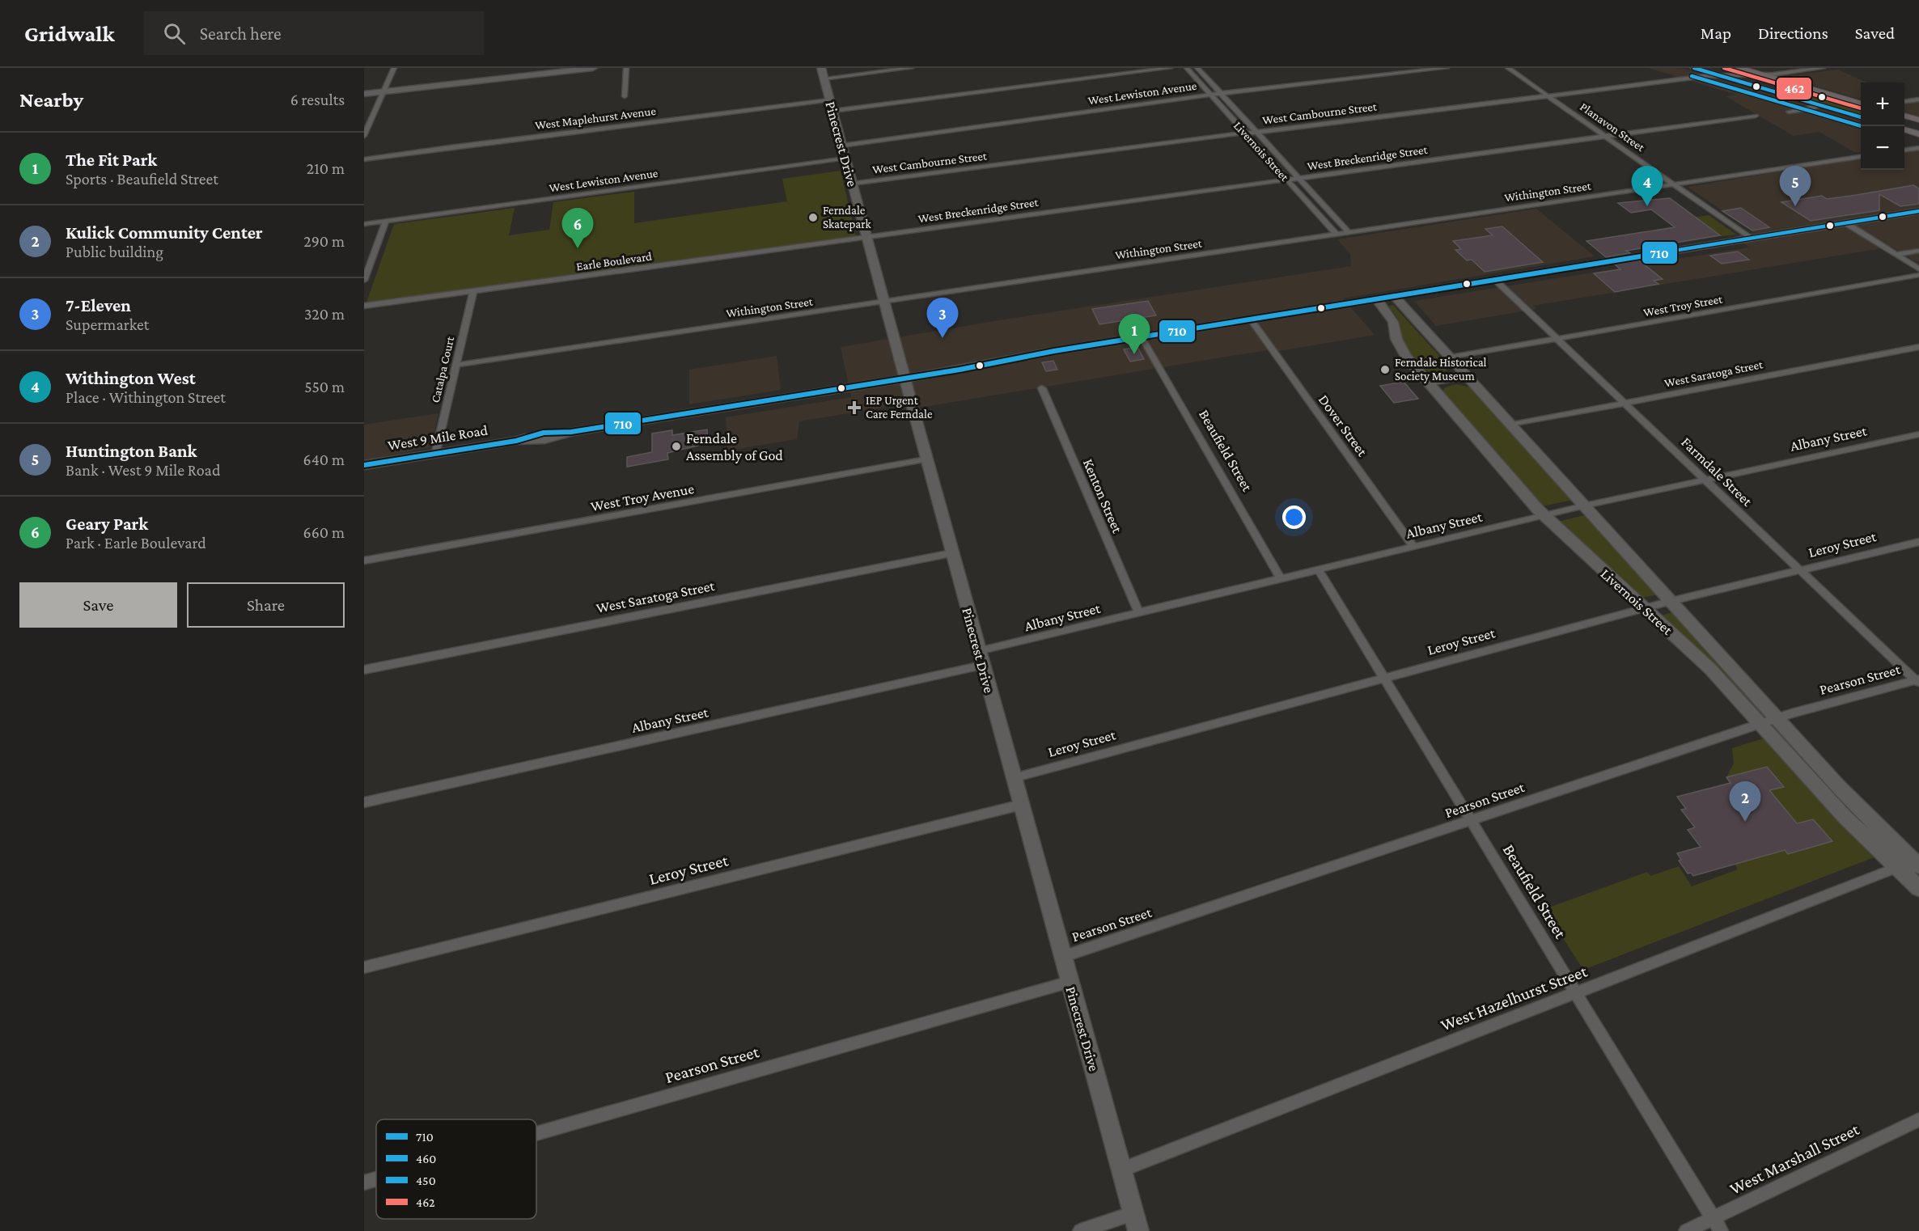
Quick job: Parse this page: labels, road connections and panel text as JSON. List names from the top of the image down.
{
  "streets": {
    "street": [
      "West Lewiston Avenue",
      "West Cambourne Street",
      "West Maplehurst Avenue",
      "Planavon Street",
      "Pinecrest Drive",
      "Livernois Street",
      "West Breckenridge Street",
      "Withington Street",
      "Earle Boulevard",
      "West Troy Street",
      "Catalpa Court",
      "West Saratoga Street",
      "Dover Street",
      "West 9 Mile Road",
      "Albany Street",
      "Beaufield Street",
      "Farmdale Street",
      "Kenton Street",
      "West Troy Avenue",
      "Leroy Street",
      "Pearson Street",
      "West Hazelhurst Street",
      "West Marshall Street"
    ]
  },
  "crossings": [
    ["West Lewiston Avenue", "Pinecrest Drive"],
    ["West Lewiston Avenue", "Livernois Street"],
    ["West Cambourne Street", "Planavon Street"],
    ["West Cambourne Street", "Pinecrest Drive"],
    ["West Cambourne Street", "Livernois Street"],
    ["West Maplehurst Avenue", "Pinecrest Drive"],
    ["Planavon Street", "West Breckenridge Street"],
    ["Planavon Street", "Withington Street"],
    ["Planavon Street", "West 9 Mile Road"],
    ["Pinecrest Drive", "West Breckenridge Street"],
    ["Pinecrest Drive", "Withington Street"],
    ["Pinecrest Drive", "Earle Boulevard"],
    ["Pinecrest Drive", "West Saratoga Street"],
    ["Pinecrest Drive", "West 9 Mile Road"],
    ["Pinecrest Drive", "Albany Street"],
    ["Pinecrest Drive", "West Troy Avenue"],
    ["Pinecrest Drive", "Leroy Street"],
    ["Pinecrest Drive", "Pearson Street"],
    ["Pinecrest Drive", "West Hazelhurst Street"],
    ["Livernois Street", "West Breckenridge Street"],
    ["Livernois Street", "Withington Street"],
    ["Livernois Street", "West Troy Street"],
    ["Livernois Street", "West Saratoga Street"],
    ["Livernois Street", "West 9 Mile Road"],
    ["Livernois Street", "Albany Street"],
    ["Livernois Street", "Leroy Street"],
    ["Livernois Street", "Pearson Street"],
    ["Livernois Street", "West Hazelhurst Street"],
    ["West Breckenridge Street", "Earle Boulevard"],
    ["Withington Street", "Catalpa Court"],
    ["Earle Boulevard", "Catalpa Court"],
    ["West Troy Street", "Farmdale Street"],
    ["Catalpa Court", "West 9 Mile Road"],
    ["West Saratoga Street", "Farmdale Street"],
    ["Dover Street", "West 9 Mile Road"],
    ["Dover Street", "Albany Street"],
    ["West 9 Mile Road", "Beaufield Street"],
    ["West 9 Mile Road", "Farmdale Street"],
    ["Albany Street", "Beaufield Street"],
    ["Albany Street", "Farmdale Street"],
    ["Albany Street", "Kenton Street"],
    ["Beaufield Street", "Leroy Street"],
    ["Beaufield Street", "Pearson Street"],
    ["Beaufield Street", "West Hazelhurst Street"],
    ["Beaufield Street", "West Marshall Street"],
    ["Farmdale Street", "Leroy Street"],
    ["Farmdale Street", "Pearson Street"]
  ],
  "places": {
    "other": ["Ferndale Skatepark", "Ferndale Historical Society Museum", "Ferndale Assembly of God"],
    "health": ["IEP Urgent Care Ferndale"]
  },
  "lines": [
    "transit line 460",
    "transit line 462",
    "transit line 450",
    "transit line 710"
  ],
  "legend": [
    "710",
    "460",
    "450",
    "462"
  ],
  "page": {
    "header": "Gridwalk",
    "search": "Search here",
    "nav": ["Map", "Directions", "Saved"],
    "heading": ["Nearby", "6 results"],
    "map_buttons": ["+", "−"],
    "list": [
      {
        "mark": "1",
        "name": "The Fit Park",
        "note": "Sports · Beaufield Street",
        "value": "210 m"
      },
      {
        "mark": "2",
        "name": "Kulick Community Center",
        "note": "Public building",
        "value": "290 m"
      },
      {
        "mark": "3",
        "name": "7-Eleven",
        "note": "Supermarket",
        "value": "320 m"
      },
      {
        "mark": "4",
        "name": "Withington West",
        "note": "Place · Withington Street",
        "value": "550 m"
      },
      {
        "mark": "5",
        "name": "Huntington Bank",
        "note": "Bank · West 9 Mile Road",
        "value": "640 m"
      },
      {
        "mark": "6",
        "name": "Geary Park",
        "note": "Park · Earle Boulevard",
        "value": "660 m"
      }
    ],
    "pins": [
      "4",
      "5",
      "6",
      "3",
      "1",
      "2"
    ],
    "buttons": ["Save", "Share"]
  }
}
